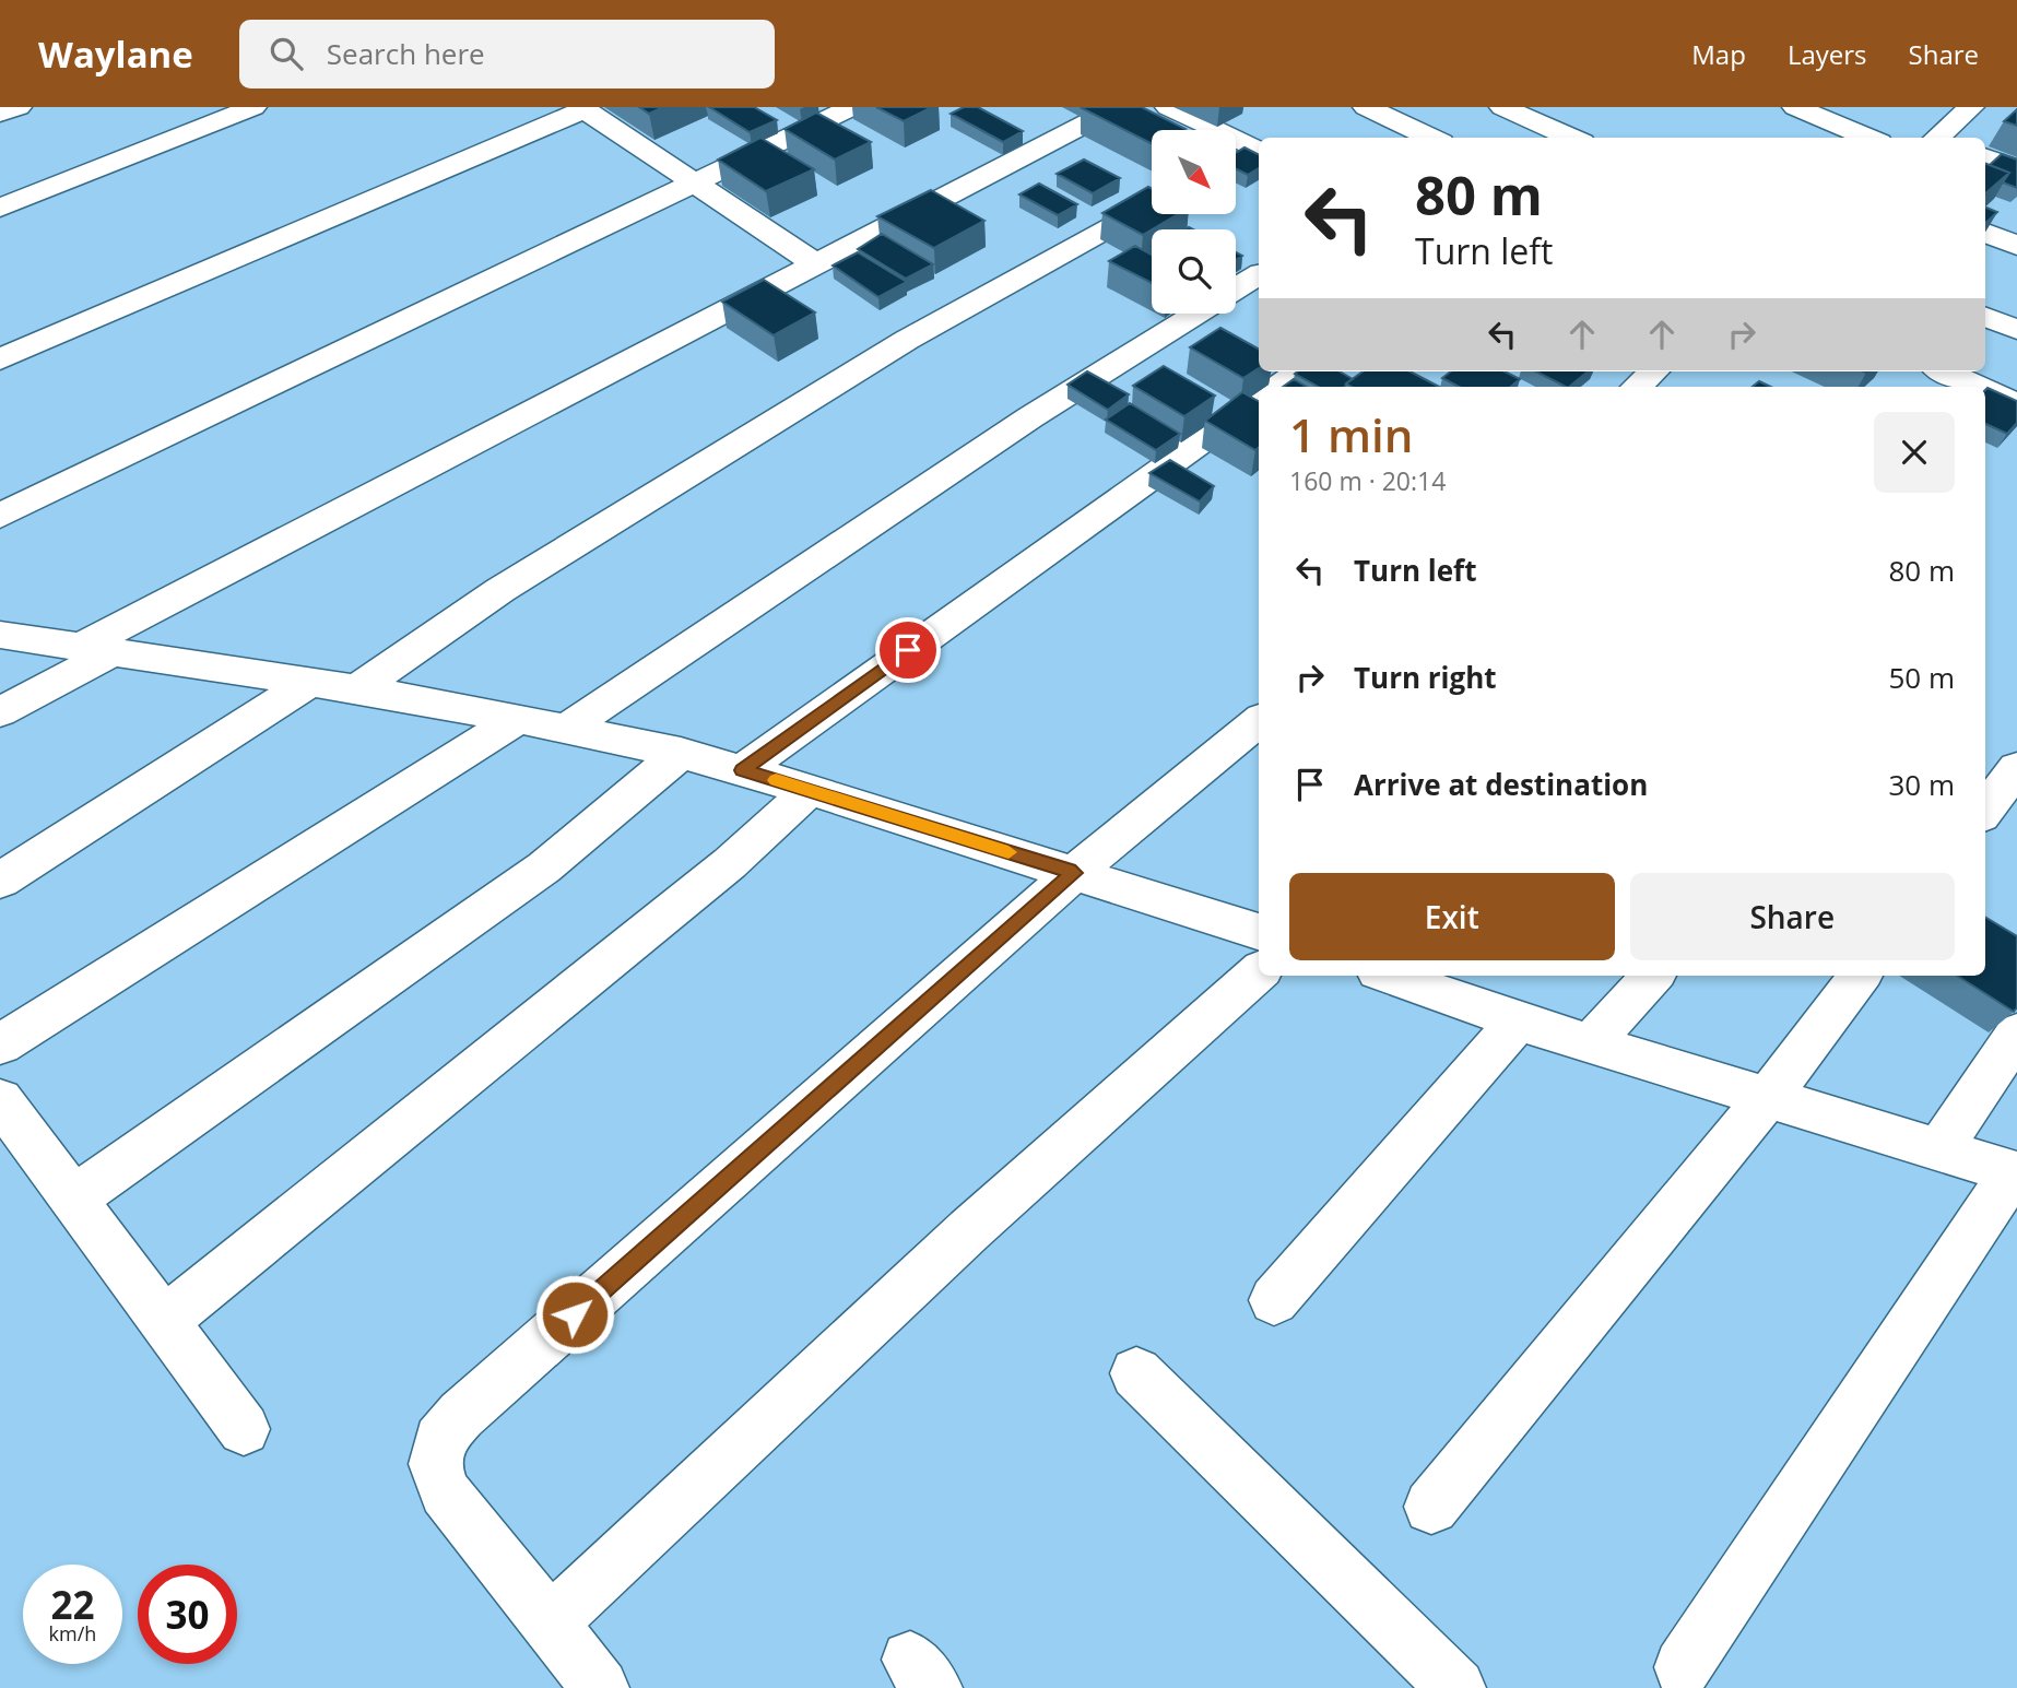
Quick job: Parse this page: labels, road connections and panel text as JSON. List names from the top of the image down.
{
  "north": "bottom right",
  "page": {
    "header": "Waylane",
    "search": "Search here",
    "nav": ["Map", "Layers", "Share"],
    "turn": ["80 m", "Turn left"],
    "heading": ["1 min", "160 m · 20:14"],
    "list": [
      {
        "name": "Turn left",
        "value": "80 m"
      },
      {
        "name": "Turn right",
        "value": "50 m"
      },
      {
        "name": "Arrive at destination",
        "value": "30 m"
      }
    ],
    "buttons": ["Exit", "Share"],
    "speed": "22 km/h",
    "limit": "30"
  }
}
